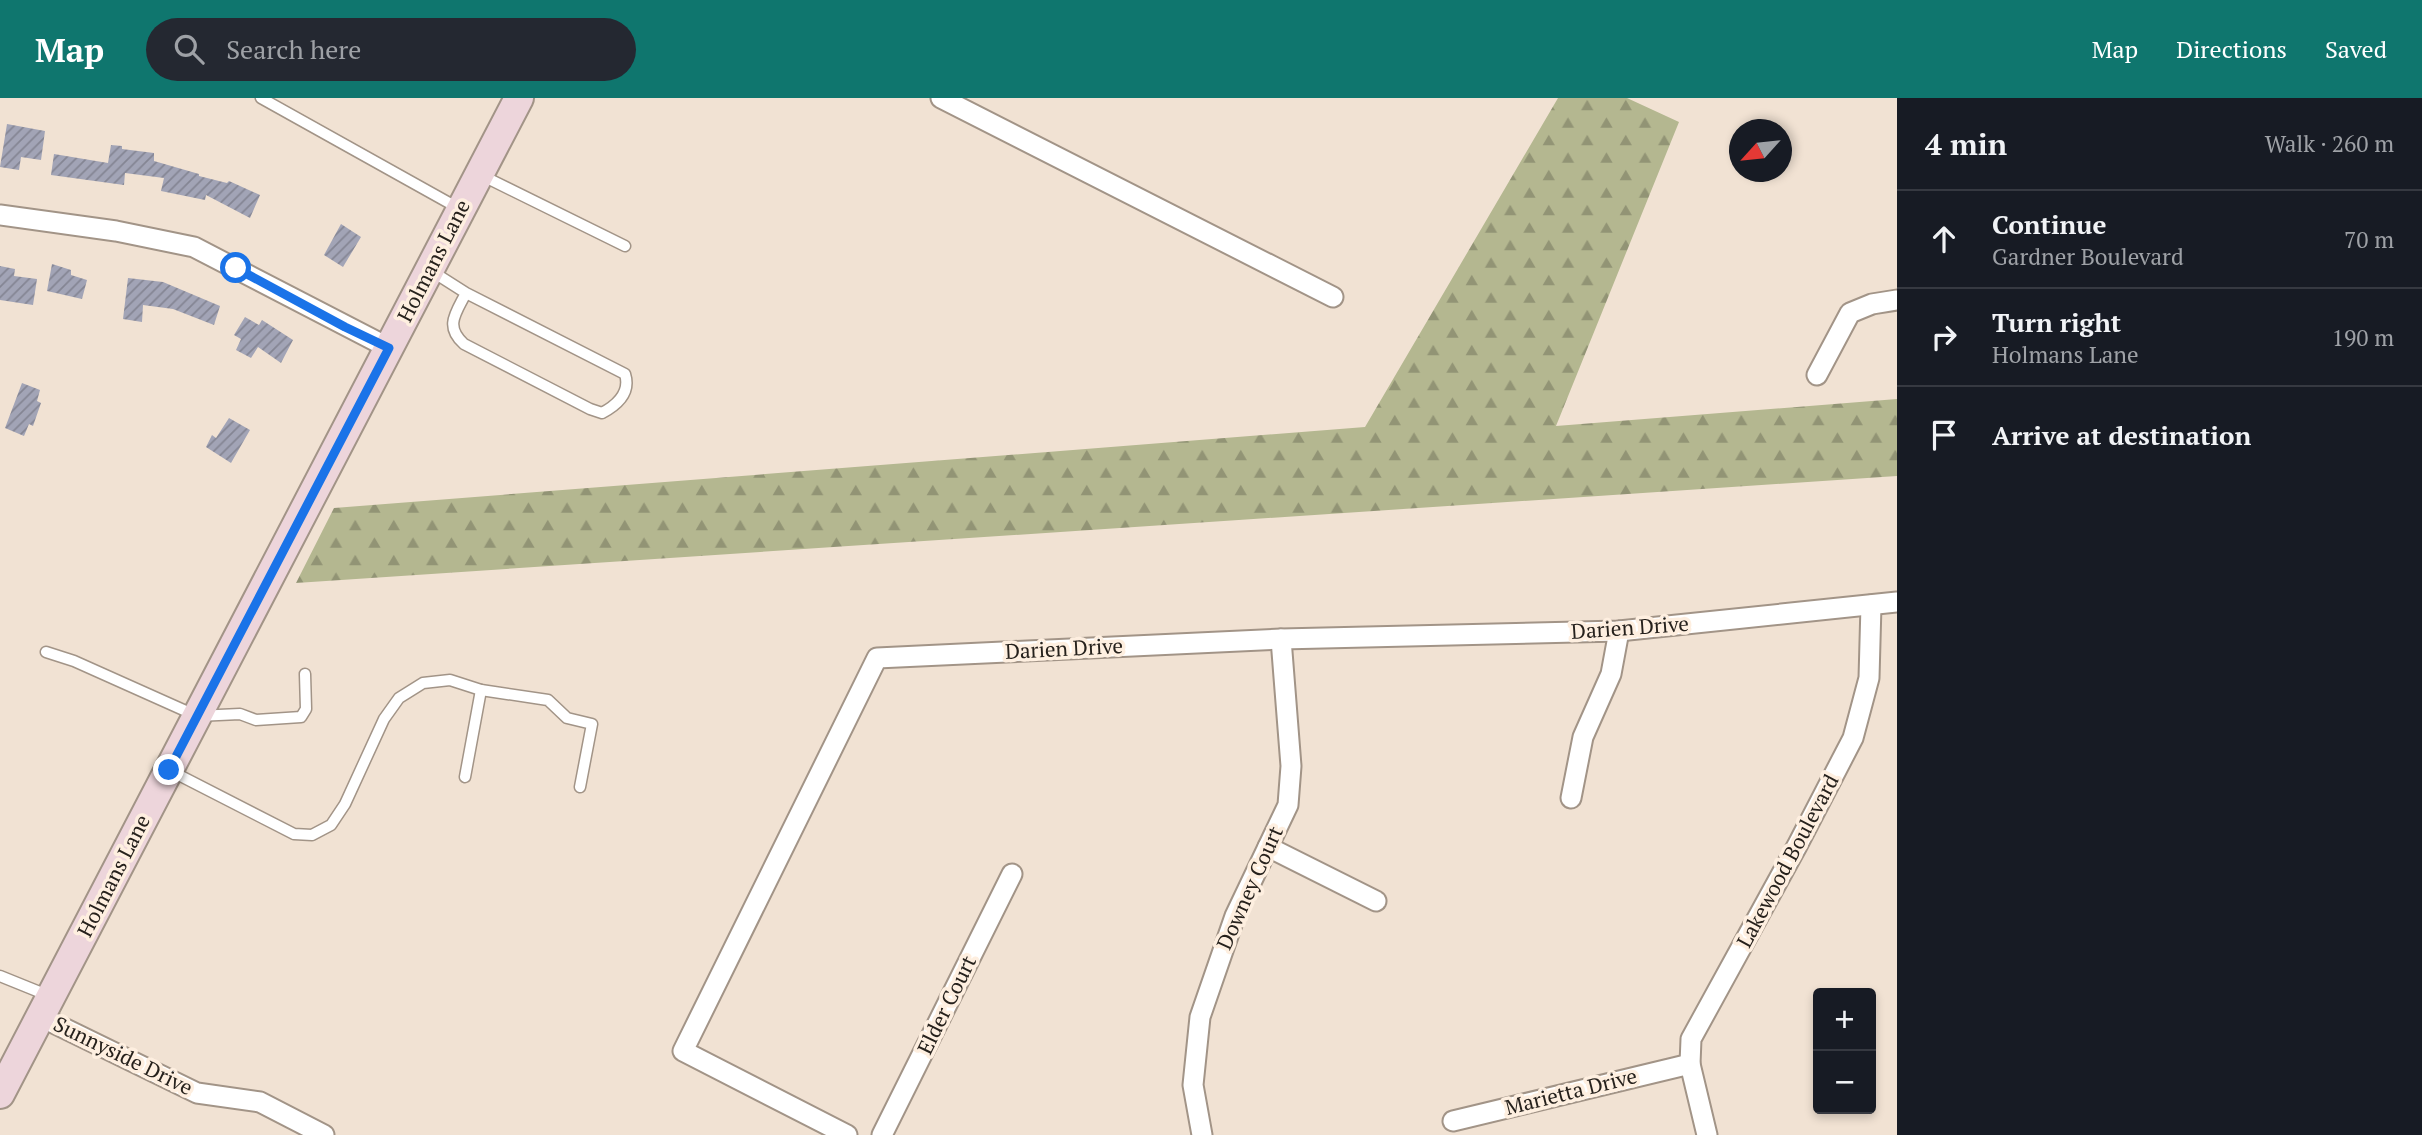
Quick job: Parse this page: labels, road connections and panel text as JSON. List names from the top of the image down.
{
  "streets": {
    "main road": ["Holmans Lane"],
    "street": [
      "Darien Drive",
      "Lakewood Boulevard",
      "Downey Court",
      "Elder Court",
      "Sunnyside Drive",
      "Marietta Drive"
    ]
  },
  "crossings": [
    ["Holmans Lane", "Sunnyside Drive"],
    ["Darien Drive", "Lakewood Boulevard"],
    ["Darien Drive", "Downey Court"],
    ["Lakewood Boulevard", "Marietta Drive"]
  ],
  "north": "bottom left",
  "page": {
    "header": "Map",
    "search": "Search here",
    "nav": ["Map", "Directions", "Saved"],
    "heading": ["4 min", "Walk · 260 m"],
    "list": [
      ["Continue", "Gardner Boulevard", "70 m"],
      ["Turn right", "Holmans Lane", "190 m"],
      "Arrive at destination"
    ],
    "map_buttons": ["+", "−"]
  }
}
